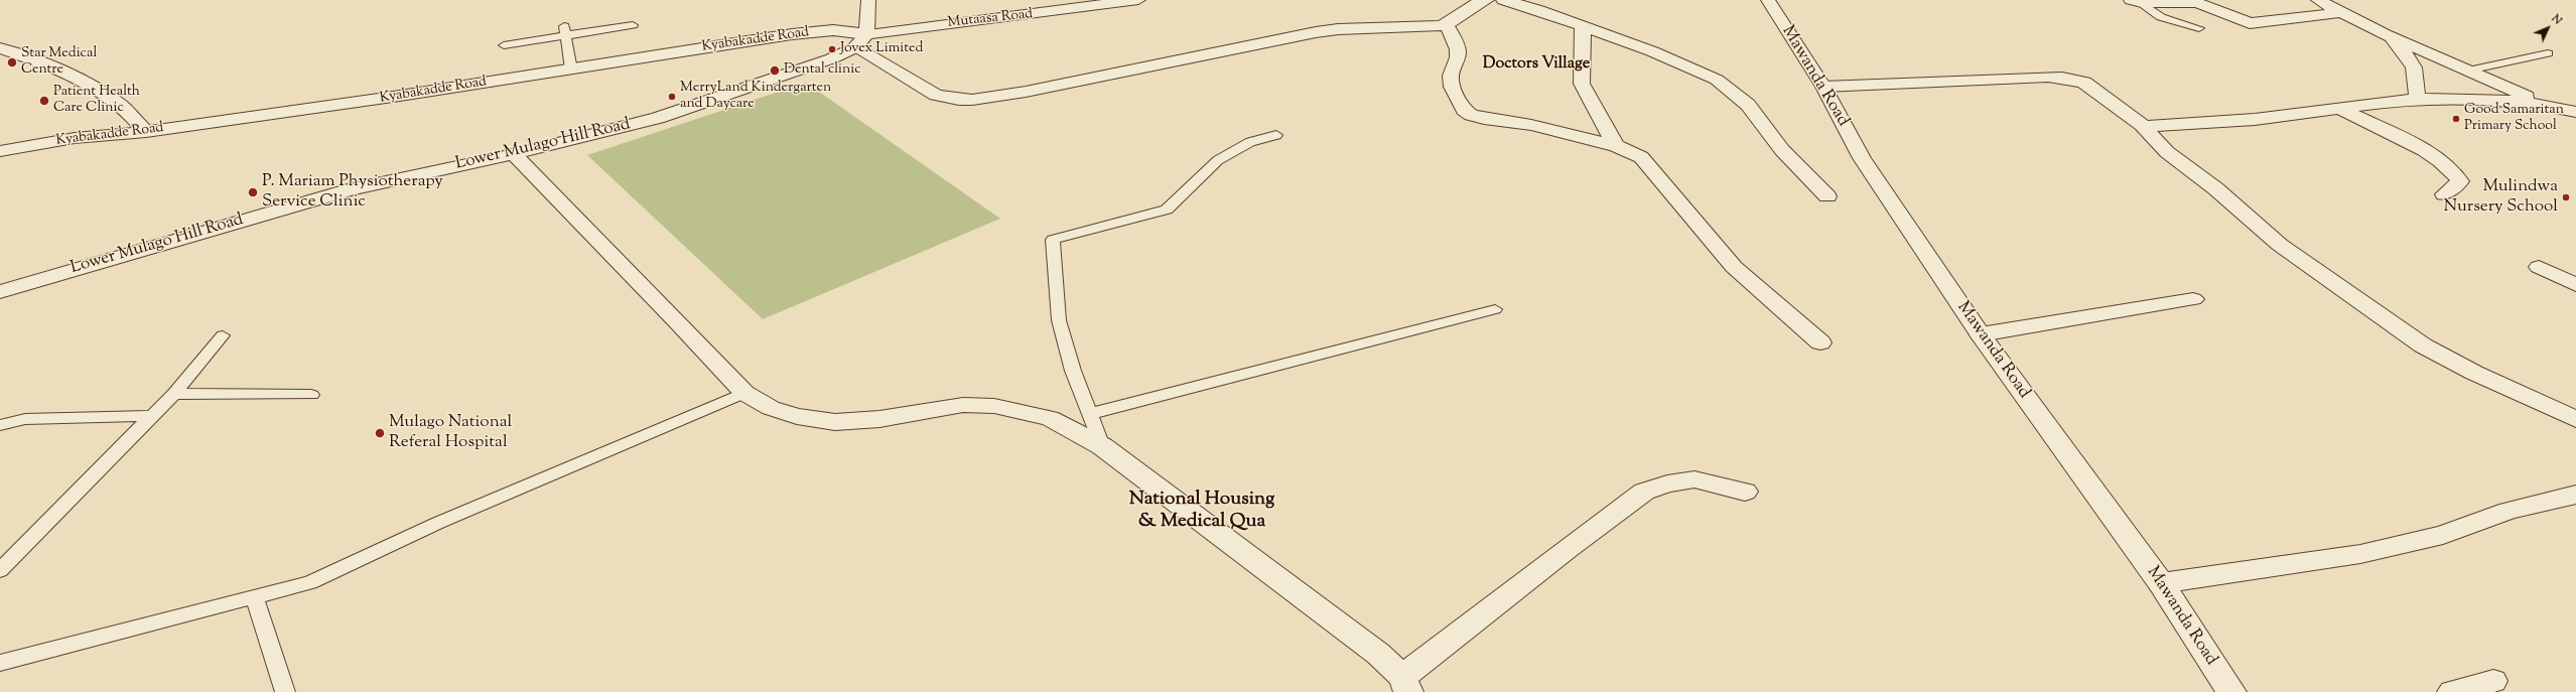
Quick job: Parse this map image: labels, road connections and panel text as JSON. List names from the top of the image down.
{
  "streets": {
    "street": [
      "Mutaasa Road",
      "Kyabakadde Road",
      "Mawanda Road",
      "Lower Mulago Hill Road"
    ]
  },
  "crossings": [
    ["Mutaasa Road", "Kyabakadde Road"],
    ["Mutaasa Road", "Lower Mulago Hill Road"],
    ["Kyabakadde Road", "Lower Mulago Hill Road"]
  ],
  "districts": ["Doctors Village", "National Housing & Medical Qua"],
  "places": [
    "Jovex Limited",
    "Star Medical Centre",
    "Dental clinic",
    "MerryLand Kindergarten and Daycare",
    "Patient Health Care Clinic",
    "Good Samaritan Primary School",
    "P. Mariam Physiotherapy Service Clinic",
    "Mulindwa Nursery School",
    "Mulago National Referal Hospital"
  ],
  "north": "top right"
}
